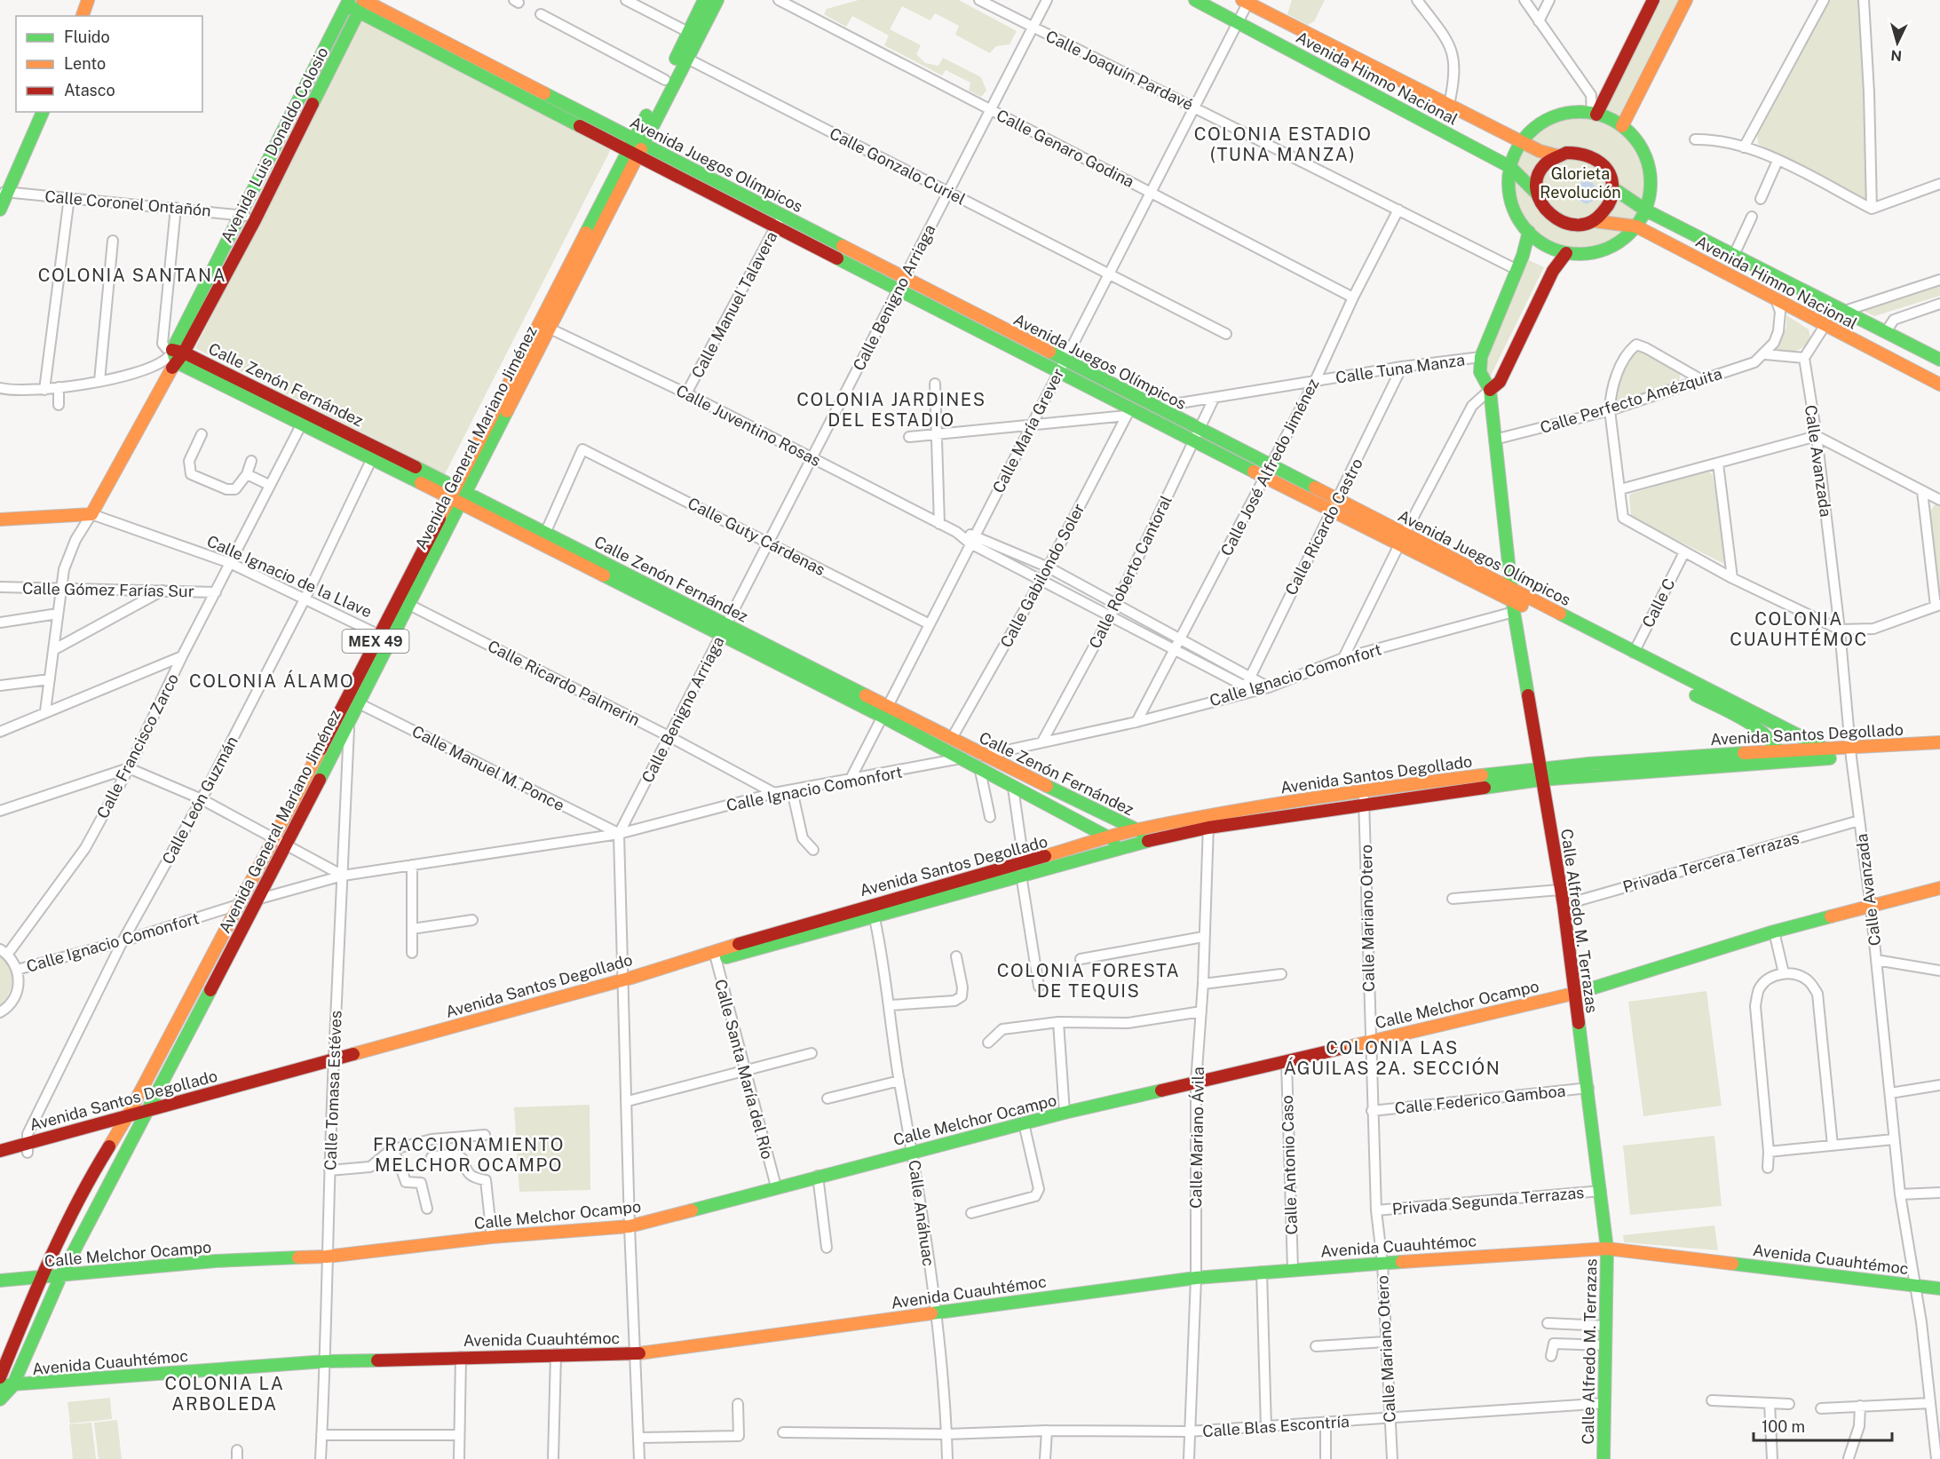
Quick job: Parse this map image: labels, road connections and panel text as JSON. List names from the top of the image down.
{
  "streets": {
    "street": [
      "Calle Joaquín Pardavé",
      "Avenida Himno Nacional",
      "Avenida Luis Donaldo Colosio",
      "Calle Genaro Godina",
      "Avenida Juegos Olímpicos",
      "Calle Gonzalo Curiel",
      "Calle Coronel Ontañón",
      "Calle Benigno Arriaga",
      "Calle Manuel Talavera",
      "Calle Tuna Manza",
      "Calle Zenón Fernández",
      "Calle Perfecto Amézquita",
      "Calle Juventino Rosas",
      "Calle María Grever",
      "Avenida General Mariano Jiménez",
      "Calle Avanzada",
      "Calle José Alfredo Jiménez",
      "Calle Ricardo Castro",
      "Calle Guty Cárdenas",
      "Calle Roberto Cantoral",
      "Calle Gabilondo Soler",
      "Calle Ignacio de la Llave",
      "Calle Gómez Farías Sur",
      "Calle C",
      "MEX 49",
      "Calle Ignacio Comonfort",
      "Calle Ricardo Palmerin",
      "Avenida Santos Degollado",
      "Calle Francisco Zarco",
      "Calle Manuel M. Ponce",
      "Calle León Guzmán",
      "Privada Tercera Terrazas",
      "Calle Mariano Otero",
      "Calle Alfredo M. Terrazas",
      "Calle Melchor Ocampo",
      "Calle Santa María del Río",
      "Calle Tomasa Estéves",
      "Calle Federico Gamboa",
      "Calle Mariano Ávila",
      "Calle Antonio Caso",
      "Privada Segunda Terrazas",
      "Calle Anáhuac",
      "Avenida Cuauhtémoc",
      "Calle Blas Escontría"
    ]
  },
  "crossings": [
    ["Calle Joaquín Pardavé", "Calle Benigno Arriaga"],
    ["Calle Joaquín Pardavé", "Calle María Grever"],
    ["Calle Joaquín Pardavé", "Calle José Alfredo Jiménez"],
    ["Avenida Himno Nacional", "Calle María Grever"],
    ["Avenida Luis Donaldo Colosio", "Avenida Juegos Olímpicos"],
    ["Avenida Luis Donaldo Colosio", "Calle Coronel Ontañón"],
    ["Avenida Luis Donaldo Colosio", "Calle Zenón Fernández"],
    ["Avenida Luis Donaldo Colosio", "Calle Ignacio de la Llave"],
    ["Avenida Luis Donaldo Colosio", "Calle Gómez Farías Sur"],
    ["Calle Genaro Godina", "Calle Benigno Arriaga"],
    ["Calle Genaro Godina", "Calle María Grever"],
    ["Calle Genaro Godina", "Calle José Alfredo Jiménez"],
    ["Avenida Juegos Olímpicos", "Calle Benigno Arriaga"],
    ["Avenida Juegos Olímpicos", "Calle Manuel Talavera"],
    ["Avenida Juegos Olímpicos", "Calle Tuna Manza"],
    ["Avenida Juegos Olímpicos", "Calle María Grever"],
    ["Avenida Juegos Olímpicos", "Avenida General Mariano Jiménez"],
    ["Avenida Juegos Olímpicos", "Calle José Alfredo Jiménez"],
    ["Avenida Juegos Olímpicos", "Calle Ricardo Castro"],
    ["Avenida Juegos Olímpicos", "Calle Roberto Cantoral"],
    ["Avenida Juegos Olímpicos", "Calle Gabilondo Soler"],
    ["Avenida Juegos Olímpicos", "Calle C"],
    ["Avenida Juegos Olímpicos", "Calle Ignacio Comonfort"],
    ["Avenida Juegos Olímpicos", "Avenida Santos Degollado"],
    ["Avenida Juegos Olímpicos", "Calle Alfredo M. Terrazas"],
    ["Calle Gonzalo Curiel", "Calle Benigno Arriaga"],
    ["Calle Gonzalo Curiel", "Calle María Grever"],
    ["Calle Gonzalo Curiel", "Avenida General Mariano Jiménez"],
    ["Calle Benigno Arriaga", "Calle Zenón Fernández"],
    ["Calle Benigno Arriaga", "Calle Juventino Rosas"],
    ["Calle Benigno Arriaga", "Calle Guty Cárdenas"],
    ["Calle Benigno Arriaga", "Calle Ignacio Comonfort"],
    ["Calle Benigno Arriaga", "Calle Ricardo Palmerin"],
    ["Calle Benigno Arriaga", "Avenida Santos Degollado"],
    ["Calle Benigno Arriaga", "Calle Manuel M. Ponce"],
    ["Calle Benigno Arriaga", "Calle Melchor Ocampo"],
    ["Calle Benigno Arriaga", "Avenida Cuauhtémoc"],
    ["Calle Manuel Talavera", "Calle Juventino Rosas"],
    ["Calle Tuna Manza", "Calle María Grever"],
    ["Calle Tuna Manza", "Calle José Alfredo Jiménez"],
    ["Calle Tuna Manza", "Calle Ricardo Castro"],
    ["Calle Tuna Manza", "Calle Roberto Cantoral"],
    ["Calle Tuna Manza", "Calle Gabilondo Soler"],
    ["Calle Tuna Manza", "Calle Alfredo M. Terrazas"],
    ["Calle Zenón Fernández", "Calle María Grever"],
    ["Calle Zenón Fernández", "Avenida General Mariano Jiménez"],
    ["Calle Zenón Fernández", "Calle Guty Cárdenas"],
    ["Calle Zenón Fernández", "Calle Gabilondo Soler"],
    ["Calle Zenón Fernández", "Calle Ignacio Comonfort"],
    ["Calle Zenón Fernández", "Avenida Santos Degollado"],
    ["Calle Zenón Fernández", "Calle Francisco Zarco"],
    ["Calle Zenón Fernández", "Calle León Guzmán"],
    ["Calle Perfecto Amézquita", "Calle Alfredo M. Terrazas"],
    ["Calle Juventino Rosas", "Calle María Grever"],
    ["Calle Juventino Rosas", "Avenida General Mariano Jiménez"],
    ["Calle Juventino Rosas", "Calle José Alfredo Jiménez"],
    ["Calle Juventino Rosas", "Calle Ricardo Castro"],
    ["Calle Juventino Rosas", "Calle Roberto Cantoral"],
    ["Calle Juventino Rosas", "Calle Gabilondo Soler"],
    ["Calle Juventino Rosas", "Calle Ignacio Comonfort"],
    ["Calle María Grever", "Calle Guty Cárdenas"],
    ["Calle María Grever", "Calle Ignacio Comonfort"],
    ["Avenida General Mariano Jiménez", "Calle Ignacio de la Llave"],
    ["Avenida General Mariano Jiménez", "Calle Ignacio Comonfort"],
    ["Avenida General Mariano Jiménez", "Calle Ricardo Palmerin"],
    ["Avenida General Mariano Jiménez", "Avenida Santos Degollado"],
    ["Avenida General Mariano Jiménez", "Calle Manuel M. Ponce"],
    ["Avenida General Mariano Jiménez", "Calle Melchor Ocampo"],
    ["Avenida General Mariano Jiménez", "Calle Tomasa Estéves"],
    ["Avenida General Mariano Jiménez", "Avenida Cuauhtémoc"],
    ["Calle Avanzada", "Avenida Santos Degollado"],
    ["Calle Avanzada", "Privada Tercera Terrazas"],
    ["Calle Avanzada", "Calle Melchor Ocampo"],
    ["Calle Avanzada", "Avenida Cuauhtémoc"],
    ["Calle José Alfredo Jiménez", "Calle Ignacio Comonfort"],
    ["Calle Ricardo Castro", "Calle Ignacio Comonfort"],
    ["Calle Roberto Cantoral", "Calle Ignacio Comonfort"],
    ["Calle Ignacio de la Llave", "Calle Francisco Zarco"],
    ["Calle Ignacio de la Llave", "Calle León Guzmán"],
    ["Calle Gómez Farías Sur", "Calle Francisco Zarco"],
    ["Calle Ignacio Comonfort", "Calle Ricardo Palmerin"],
    ["Calle Ignacio Comonfort", "Calle Manuel M. Ponce"],
    ["Calle Ignacio Comonfort", "Calle León Guzmán"],
    ["Calle Ignacio Comonfort", "Calle Alfredo M. Terrazas"],
    ["Calle Ignacio Comonfort", "Calle Tomasa Estéves"],
    ["Avenida Santos Degollado", "Calle León Guzmán"],
    ["Avenida Santos Degollado", "Calle Mariano Otero"],
    ["Avenida Santos Degollado", "Calle Alfredo M. Terrazas"],
    ["Avenida Santos Degollado", "Calle Santa María del Río"],
    ["Avenida Santos Degollado", "Calle Tomasa Estéves"],
    ["Avenida Santos Degollado", "Calle Mariano Ávila"],
    ["Avenida Santos Degollado", "Calle Anáhuac"],
    ["Privada Tercera Terrazas", "Calle Alfredo M. Terrazas"],
    ["Calle Mariano Otero", "Calle Melchor Ocampo"],
    ["Calle Mariano Otero", "Calle Federico Gamboa"],
    ["Calle Mariano Otero", "Privada Segunda Terrazas"],
    ["Calle Mariano Otero", "Avenida Cuauhtémoc"],
    ["Calle Mariano Otero", "Calle Blas Escontría"],
    ["Calle Alfredo M. Terrazas", "Calle Melchor Ocampo"],
    ["Calle Alfredo M. Terrazas", "Calle Federico Gamboa"],
    ["Calle Alfredo M. Terrazas", "Privada Segunda Terrazas"],
    ["Calle Alfredo M. Terrazas", "Avenida Cuauhtémoc"],
    ["Calle Alfredo M. Terrazas", "Calle Blas Escontría"],
    ["Calle Melchor Ocampo", "Calle Santa María del Río"],
    ["Calle Melchor Ocampo", "Calle Tomasa Estéves"],
    ["Calle Melchor Ocampo", "Calle Mariano Ávila"],
    ["Calle Melchor Ocampo", "Calle Antonio Caso"],
    ["Calle Melchor Ocampo", "Calle Anáhuac"],
    ["Calle Tomasa Estéves", "Avenida Cuauhtémoc"],
    ["Calle Mariano Ávila", "Avenida Cuauhtémoc"],
    ["Calle Mariano Ávila", "Calle Blas Escontría"],
    ["Calle Antonio Caso", "Avenida Cuauhtémoc"],
    ["Calle Anáhuac", "Avenida Cuauhtémoc"],
    ["Calle Anáhuac", "Calle Blas Escontría"]
  ],
  "districts": [
    "COLONIA ESTADIO (TUNA MANZA)",
    "COLONIA SANTANA",
    "COLONIA JARDINES DEL ESTADIO",
    "COLONIA CUAUHTÉMOC",
    "COLONIA ÁLAMO",
    "COLONIA FORESTA DE TEQUIS",
    "COLONIA LAS ÁGUILAS 2A. SECCIÓN",
    "FRACCIONAMIENTO MELCHOR OCAMPO",
    "COLONIA LA ARBOLEDA"
  ],
  "parks": ["Glorieta Revolución"],
  "legend": ["Fluido", "Lento", "Atasco"],
  "scale_bar": "100 m",
  "north": "bottom"
}
